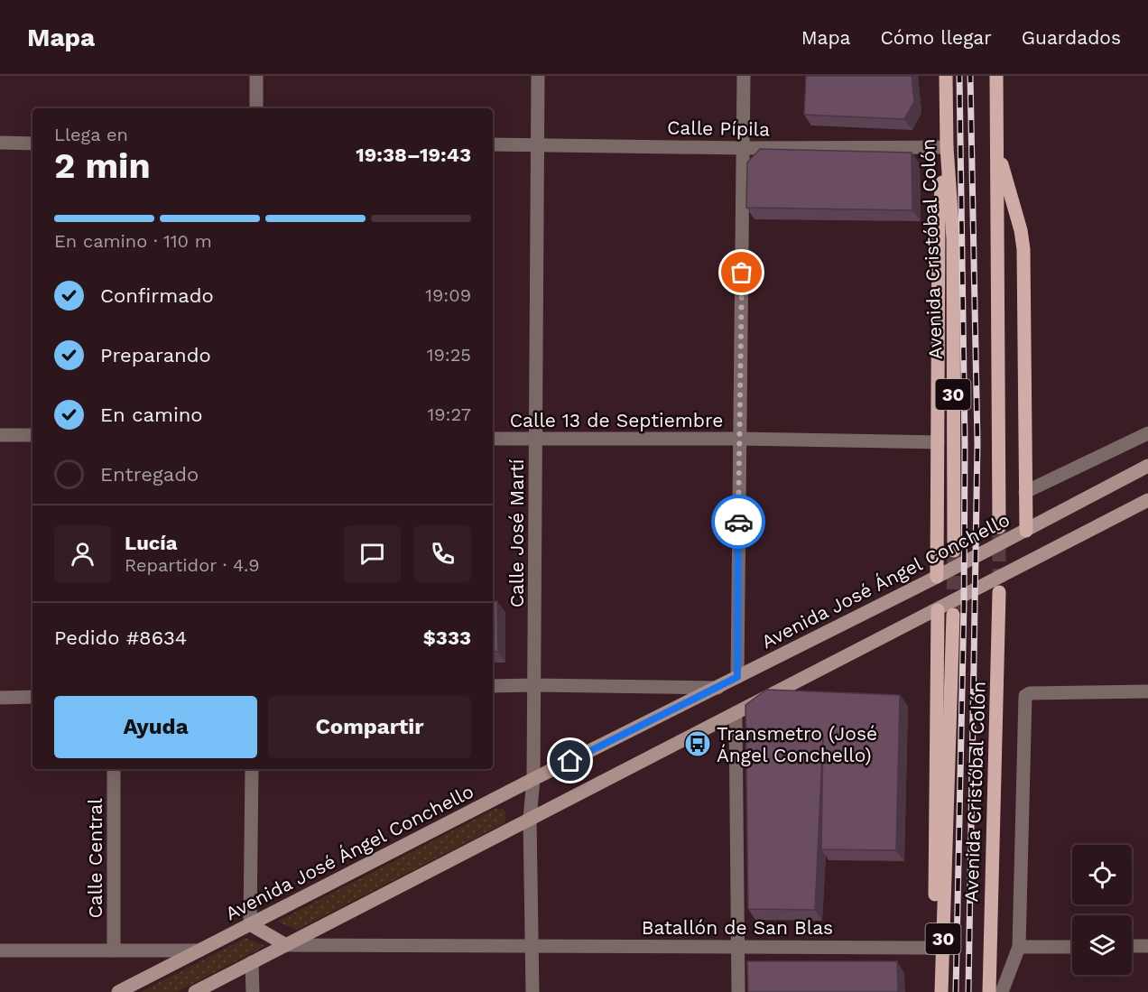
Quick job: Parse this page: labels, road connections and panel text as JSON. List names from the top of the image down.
{
  "streets": {
    "main road": ["Avenida Cristóbal Colón", "30", "Avenida José Ángel Conchello"],
    "street": [
      "Calle Pípila",
      "Calle 13 de Septiembre",
      "Calle José Martí",
      "Calle Central",
      "Batallón de San Blas"
    ]
  },
  "crossings": [
    ["Calle Pípila", "Avenida Cristóbal Colón"],
    ["Calle Pípila", "Calle José Martí"],
    ["Avenida Cristóbal Colón", "Batallón de San Blas"],
    ["Calle 13 de Septiembre", "Calle José Martí"],
    ["Calle José Martí", "Avenida José Ángel Conchello"],
    ["Calle José Martí", "Batallón de San Blas"]
  ],
  "places": {
    "bus stop": ["Transmetro (José Ángel Conchello)"]
  },
  "page": {
    "header": "Mapa",
    "nav": ["Mapa", "Cómo llegar", "Guardados"],
    "heading": ["2 min", "Llega en", "19:38–19:43"],
    "panel": [
      "Lucía",
      "Repartidor · 4.9",
      "Pedido #8634",
      "$333"
    ],
    "bar": "En camino · 110 m",
    "list": [
      ["Confirmado", "19:09"],
      ["Preparando", "19:25"],
      ["En camino", "19:27"],
      "Entregado"
    ],
    "buttons": ["Ayuda", "Compartir"]
  }
}
